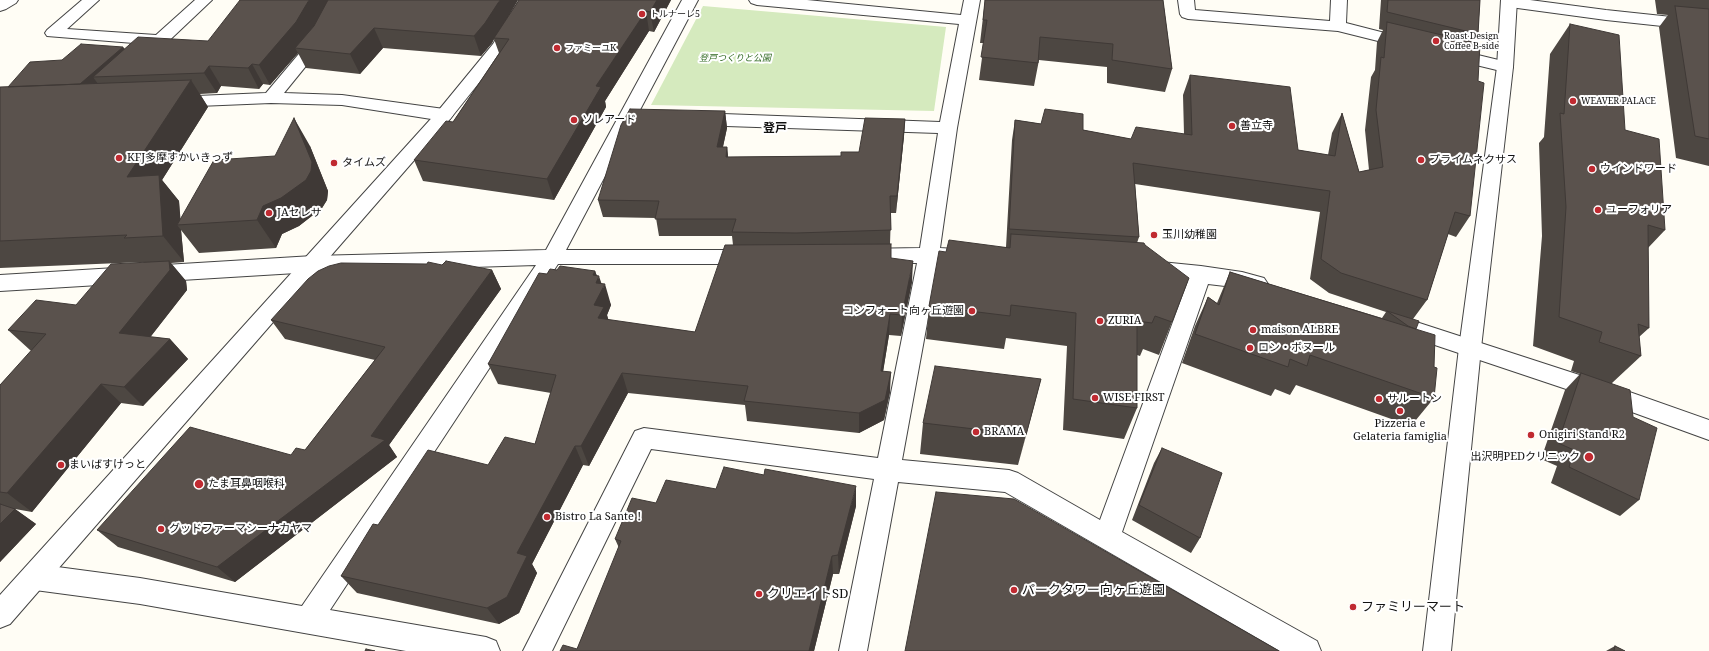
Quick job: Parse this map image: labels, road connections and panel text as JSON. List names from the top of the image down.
{
  "districts": ["登戸"],
  "parks": ["登戸つくりと公園"],
  "places": [
    "トルナーレ5",
    "Roast Design Coffee B-side",
    "ファミーユK",
    "WEAVER PALACE",
    "ソレアード",
    "善立寺",
    "KFJ多摩すかいきっず",
    "プライムネクサス",
    "タイムズ",
    "ウインドワード",
    "ユーフォリア",
    "JAセレサ",
    "玉川幼稚園",
    "コンフォート向ヶ丘遊園",
    "ZURIA",
    "maison ALBRE",
    "ロン・ボヌール",
    "WISE FIRST",
    "サルートン",
    "Pizzeria e Gelateria famiglia",
    "BRAMA",
    "Onigiri Stand R2",
    "出沢明PEDクリニック",
    "まいばすけっと",
    "たま耳鼻咽喉科",
    "Bistro La Sante！",
    "グッドファーマシーナカヤマ",
    "パークタワー向ヶ丘遊園",
    "クリエイトSD",
    "ファミリーマート"
  ]
}
